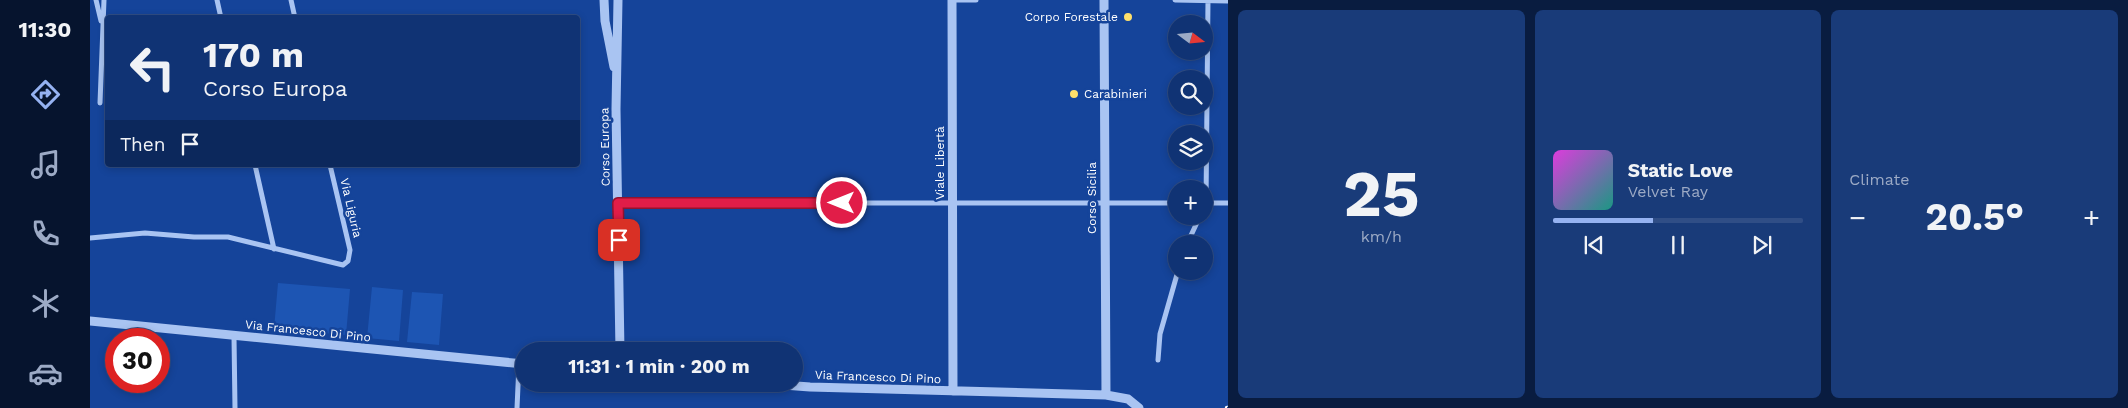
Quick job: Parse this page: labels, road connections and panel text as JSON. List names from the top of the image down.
{
  "streets": {
    "street": [
      "Corso Europa",
      "Viale Libertà",
      "Corso Sicilia",
      "Via Liguria",
      "Via Francesco Di Pino"
    ]
  },
  "crossings": [
    ["Viale Libertà", "Via Francesco Di Pino"],
    ["Corso Sicilia", "Via Francesco Di Pino"]
  ],
  "places": ["Corpo Forestale", "Carabinieri"],
  "north": "right",
  "page": {
    "tabs": "11:30",
    "tile": [
      ["25", "km/h"],
      "Climate"
    ],
    "map_buttons": ["+", "−"],
    "turn": ["170 m", "Corso Europa"],
    "then": "Then",
    "song": ["Static Love", "Velvet Ray"],
    "heat": ["−", "20.5°", "+"],
    "limit": "30",
    "trip": "11:31 · 1 min · 200 m"
  }
}
